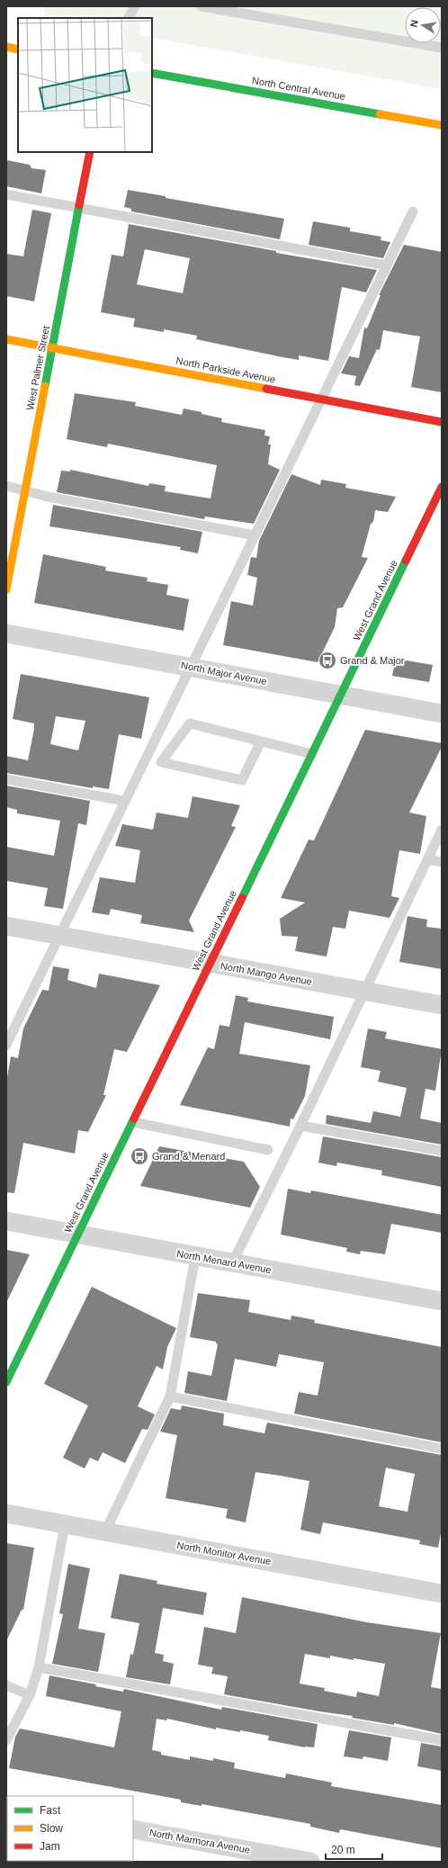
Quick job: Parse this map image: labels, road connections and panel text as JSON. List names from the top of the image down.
{
  "streets": {
    "street": [
      "North Central Avenue",
      "West Palmer Street",
      "North Parkside Avenue",
      "West Grand Avenue",
      "North Major Avenue",
      "North Mango Avenue",
      "North Menard Avenue",
      "North Monitor Avenue",
      "North Marmora Avenue"
    ]
  },
  "crossings": [
    ["West Palmer Street", "North Parkside Avenue"],
    ["West Grand Avenue", "North Major Avenue"],
    ["West Grand Avenue", "North Mango Avenue"],
    ["West Grand Avenue", "North Menard Avenue"]
  ],
  "places": {
    "bus stop": ["Grand & Major", "Grand & Menard"]
  },
  "legend": ["Fast", "Slow", "Jam"],
  "scale_bar": "20 m",
  "north": "left"
}
